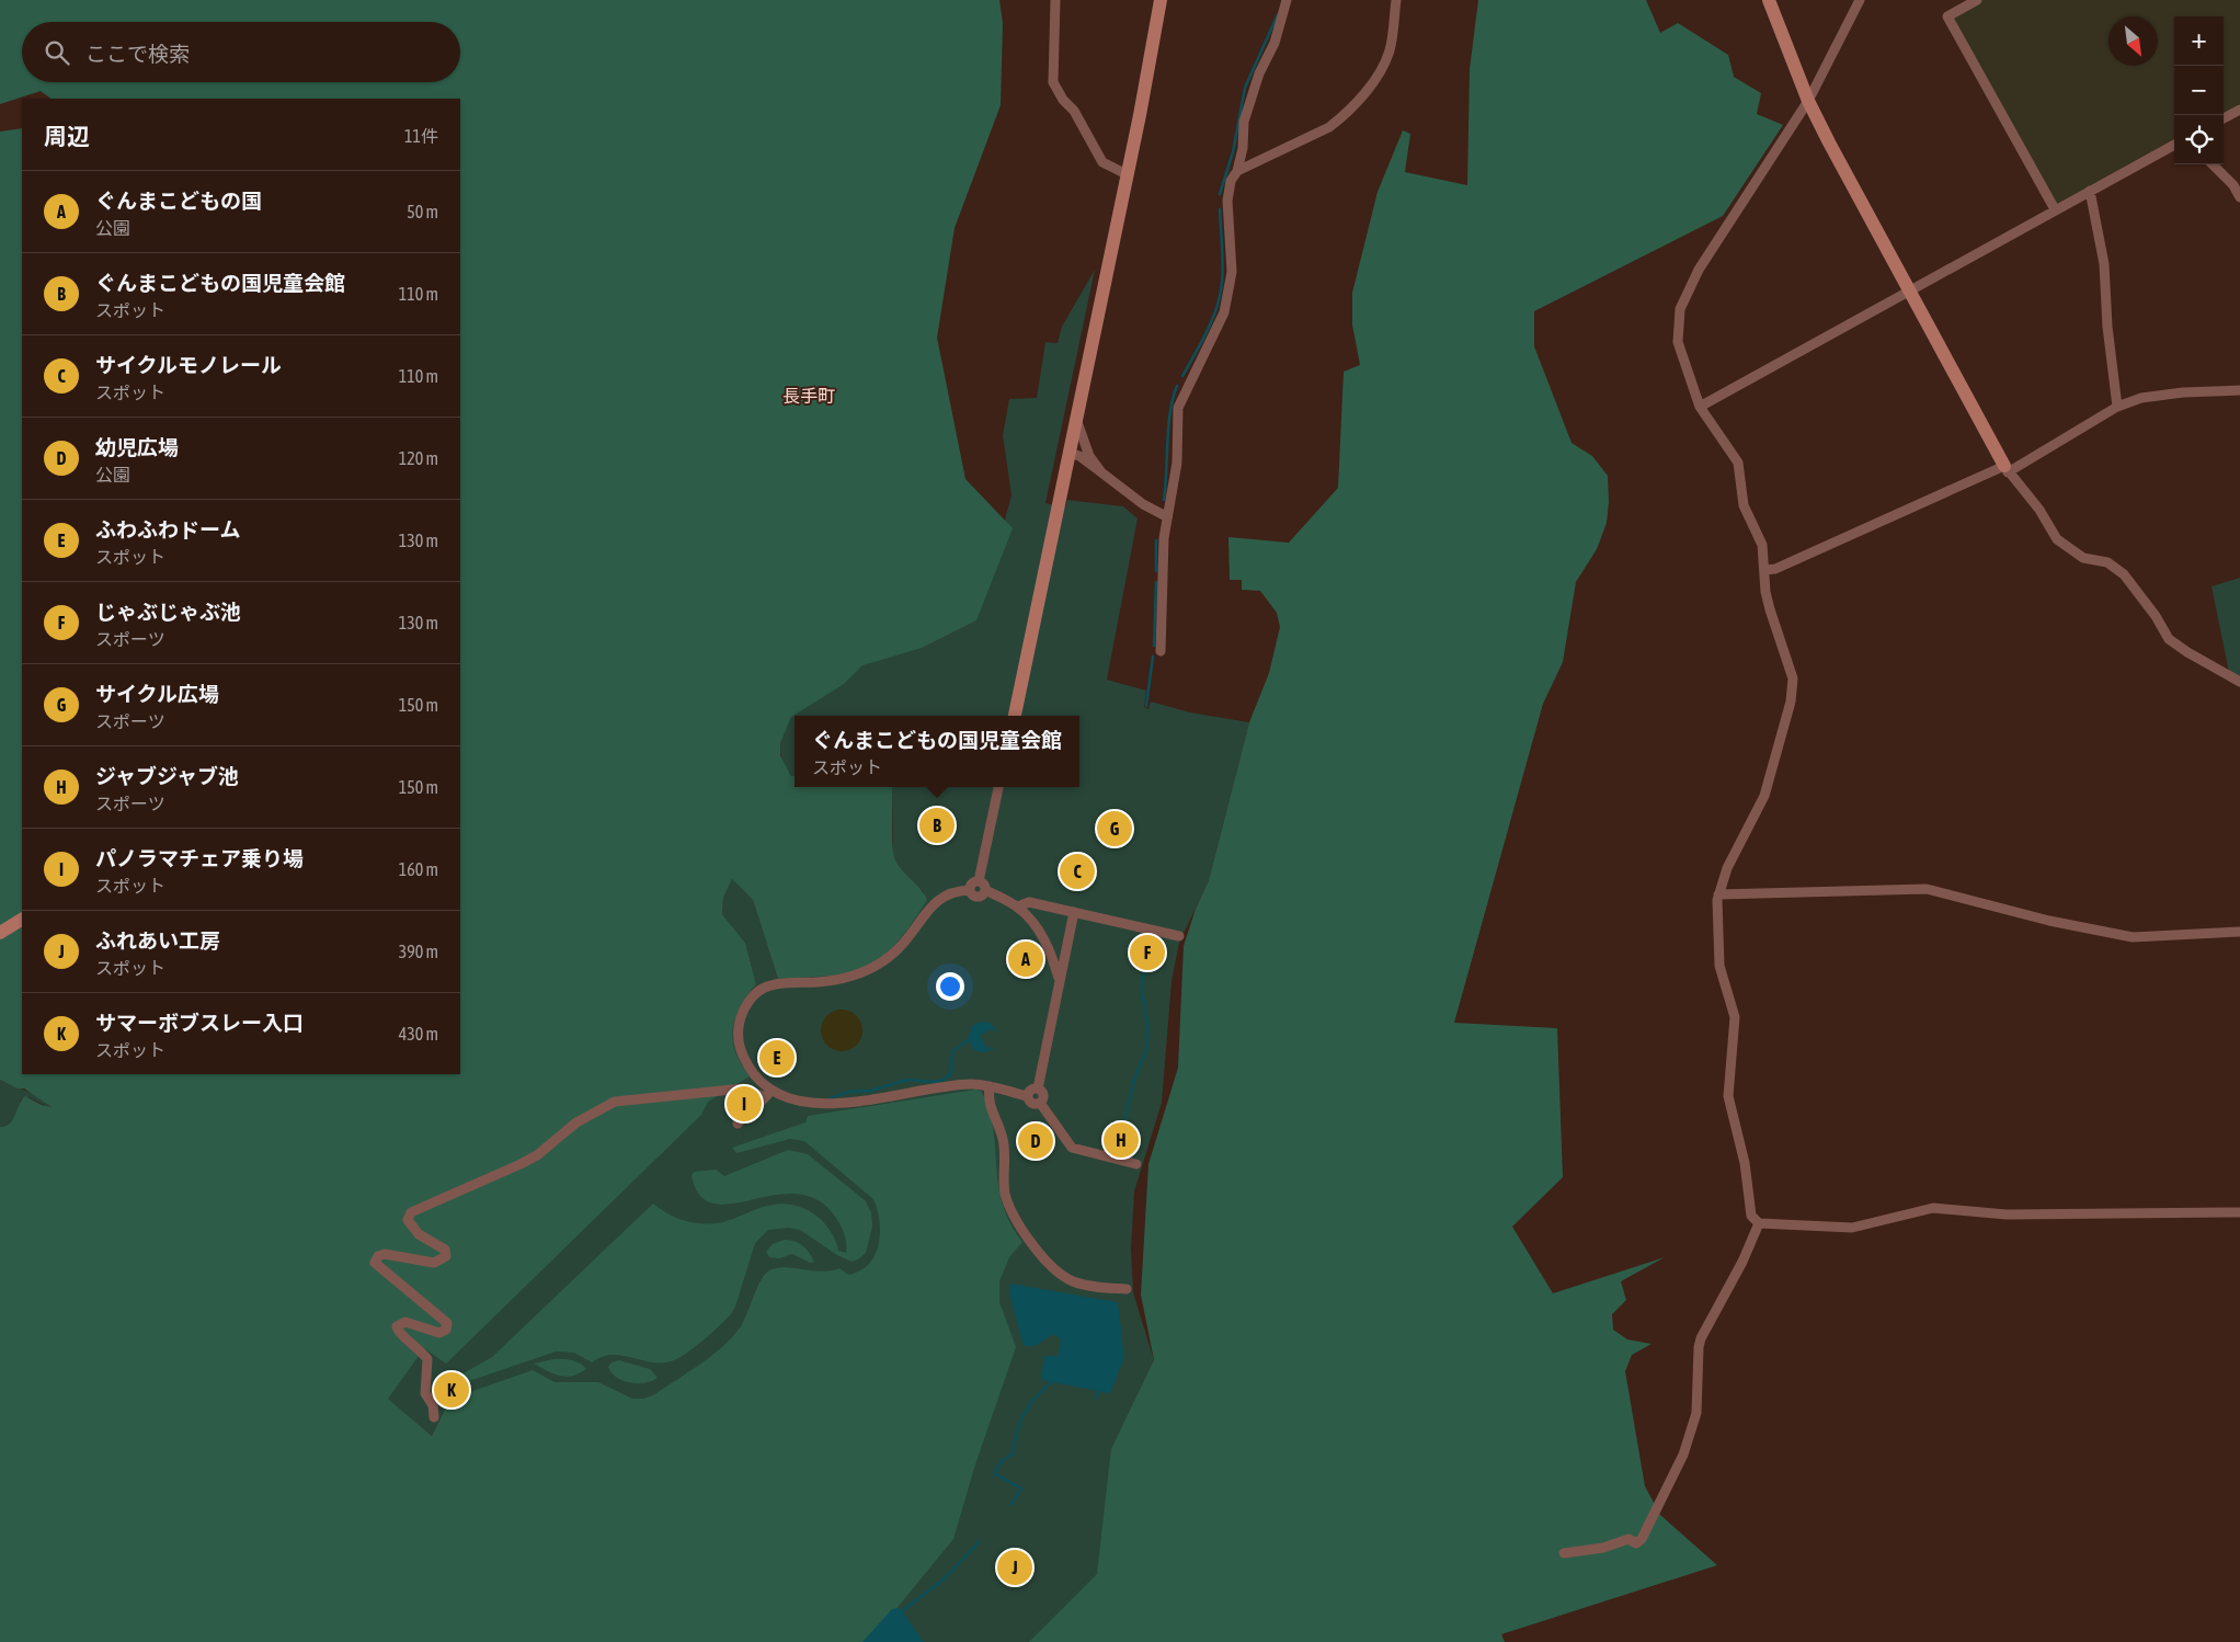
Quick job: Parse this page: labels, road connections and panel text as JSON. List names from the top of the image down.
{
  "districts": ["長手町"],
  "north": "bottom right",
  "page": {
    "map_buttons": ["+", "−"],
    "search": "ここで検索",
    "heading": ["周辺", "11件"],
    "list": [
      {
        "mark": "A",
        "name": "ぐんまこどもの国",
        "note": "公園",
        "value": "50 m"
      },
      {
        "mark": "B",
        "name": "ぐんまこどもの国児童会館",
        "note": "スポット",
        "value": "110 m"
      },
      {
        "mark": "C",
        "name": "サイクルモノレール",
        "note": "スポット",
        "value": "110 m"
      },
      {
        "mark": "D",
        "name": "幼児広場",
        "note": "公園",
        "value": "120 m"
      },
      {
        "mark": "E",
        "name": "ふわふわドーム",
        "note": "スポット",
        "value": "130 m"
      },
      {
        "mark": "F",
        "name": "じゃぶじゃぶ池",
        "note": "スポーツ",
        "value": "130 m"
      },
      {
        "mark": "G",
        "name": "サイクル広場",
        "note": "スポーツ",
        "value": "150 m"
      },
      {
        "mark": "H",
        "name": "ジャブジャブ池",
        "note": "スポーツ",
        "value": "150 m"
      },
      {
        "mark": "I",
        "name": "パノラマチェア乗り場",
        "note": "スポット",
        "value": "160 m"
      },
      {
        "mark": "J",
        "name": "ふれあい工房",
        "note": "スポット",
        "value": "390 m"
      },
      {
        "mark": "K",
        "name": "サマーボブスレー入口",
        "note": "スポット",
        "value": "430 m"
      }
    ],
    "popup": ["ぐんまこどもの国児童会館", "スポット"],
    "pins": [
      "B",
      "G",
      "C",
      "F",
      "A",
      "E",
      "I",
      "H",
      "D",
      "K",
      "J"
    ]
  }
}
